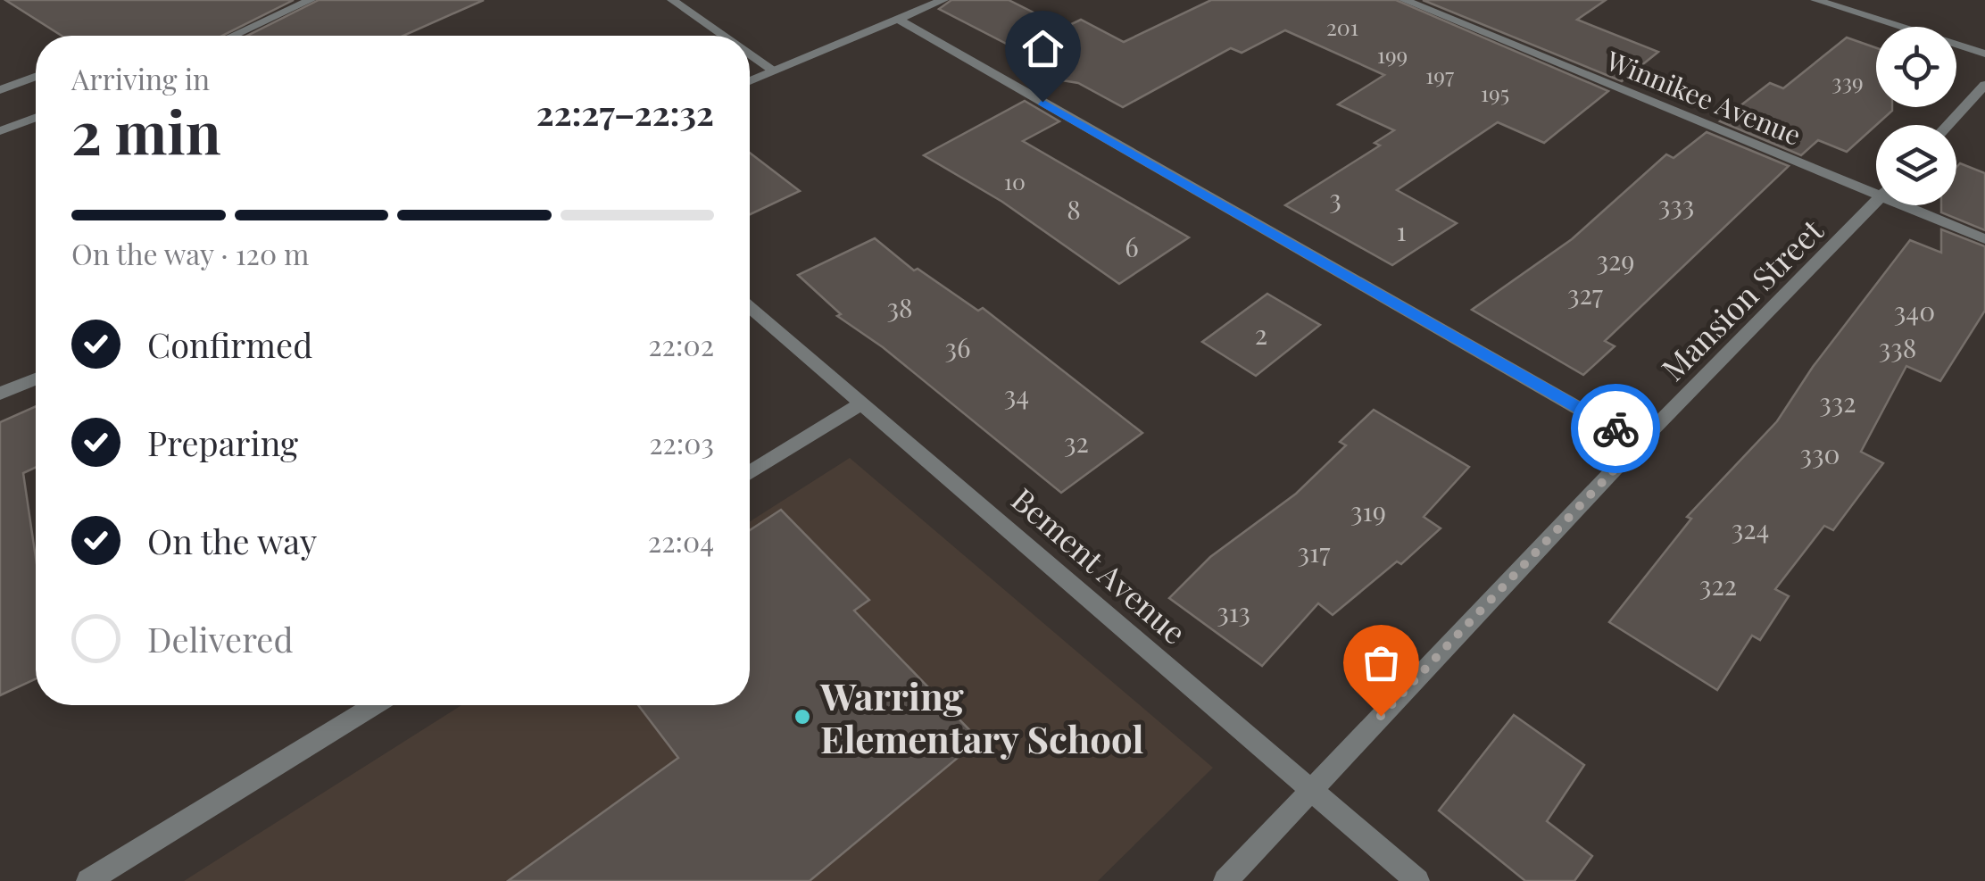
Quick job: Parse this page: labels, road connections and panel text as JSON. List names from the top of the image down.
{
  "streets": {
    "street": ["Winnikee Avenue", "Mansion Street", "Bement Avenue"]
  },
  "crossings": [
    ["Mansion Street", "Bement Avenue"]
  ],
  "places": ["Warring Elementary School"],
  "house_numbers": [
    "201",
    "199",
    "197",
    "339",
    "195",
    "10",
    "3",
    "333",
    "8",
    "1",
    "6",
    "329",
    "327",
    "38",
    "340",
    "2",
    "36",
    "338",
    "34",
    "332",
    "32",
    "330",
    "319",
    "324",
    "317",
    "322",
    "313"
  ],
  "page": {
    "heading": ["2 min", "Arriving in", "22:27–22:32"],
    "bar": "On the way · 120 m",
    "list": [
      ["Confirmed", "22:02"],
      ["Preparing", "22:03"],
      ["On the way", "22:04"],
      "Delivered"
    ]
  }
}
